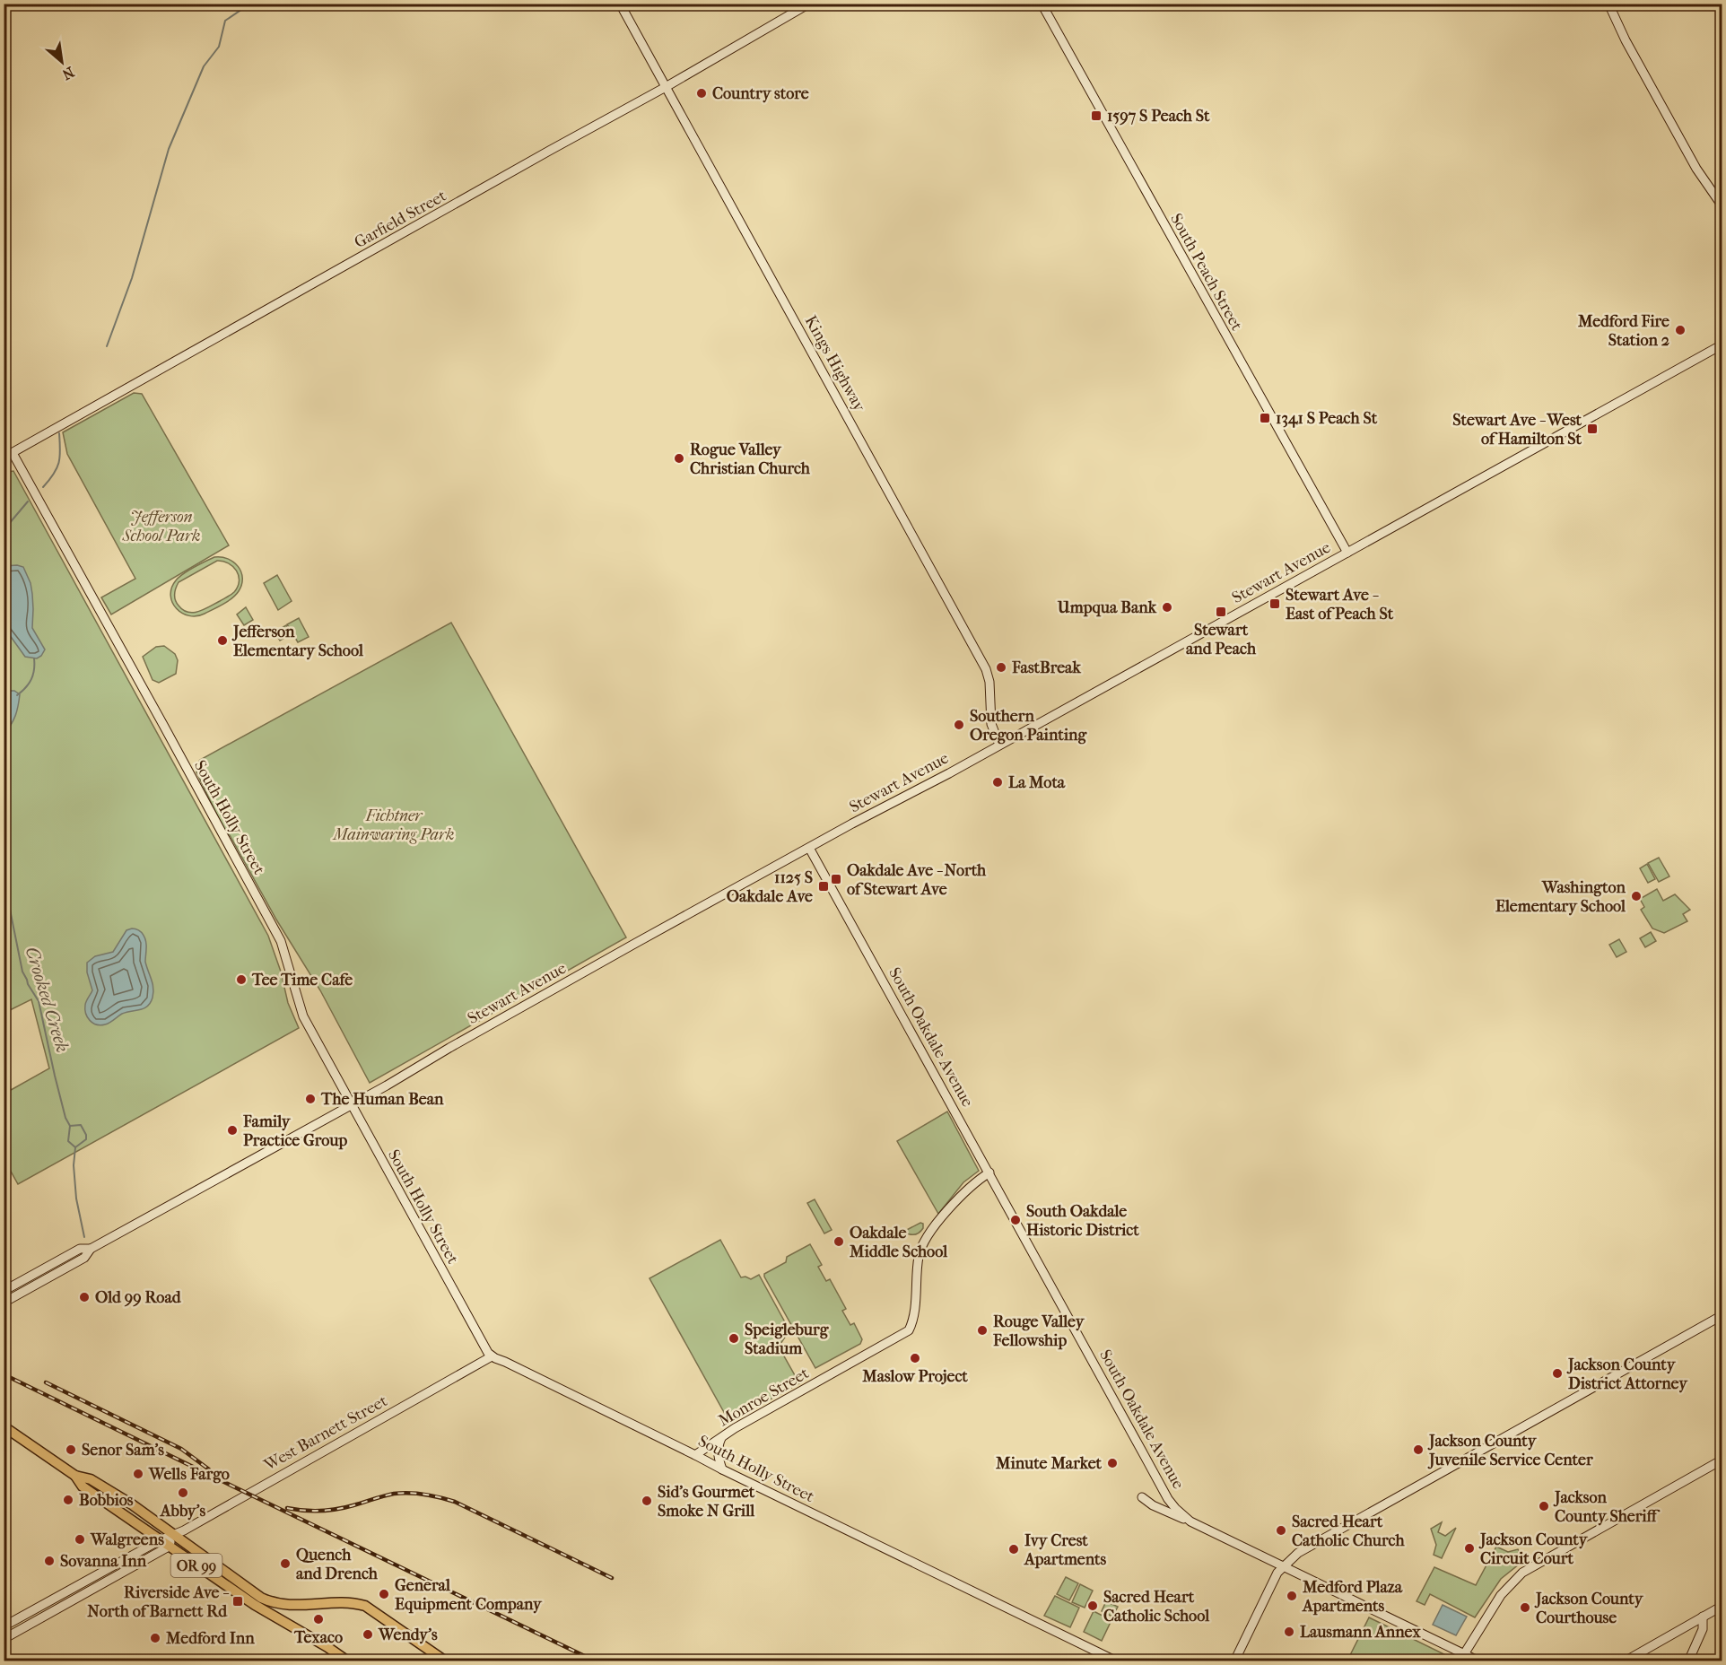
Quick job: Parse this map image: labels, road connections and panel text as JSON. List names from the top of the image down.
{
  "streets": {
    "main road": ["OR 99"],
    "street": [
      "Garfield Street",
      "South Peach Street",
      "Kings Highway",
      "Stewart Avenue",
      "South Holly Street",
      "South Oakdale Avenue",
      "Monroe Street",
      "West Barnett Street"
    ]
  },
  "crossings": [
    ["Garfield Street", "Kings Highway"],
    ["Garfield Street", "South Holly Street"],
    ["South Peach Street", "Stewart Avenue"],
    ["Kings Highway", "Stewart Avenue"],
    ["Stewart Avenue", "South Holly Street"],
    ["Stewart Avenue", "South Oakdale Avenue"],
    ["South Holly Street", "Monroe Street"],
    ["South Holly Street", "West Barnett Street"],
    ["South Oakdale Avenue", "Monroe Street"],
    ["West Barnett Street", "OR 99"]
  ],
  "water": ["Crooked Creek"],
  "parks": ["Jefferson School Park", "Fichtner Mainwaring Park"],
  "places": {
    "other": [
      "Country store",
      "Medford Fire Station 2",
      "Rogue Valley Christian Church",
      "Umpqua Bank",
      "Jefferson Elementary School",
      "FastBreak",
      "Southern Oregon Painting",
      "La Mota",
      "Washington Elementary School",
      "Tee Time Cafe",
      "The Human Bean",
      "Family Practice Group",
      "South Oakdale Historic District",
      "Oakdale Middle School",
      "Old 99 Road",
      "Rouge Valley Fellowship",
      "Speigleburg Stadium",
      "Maslow Project",
      "Jackson County District Attorney",
      "Senor Sam’s",
      "Jackson County Juvenile Service Center",
      "Minute Market",
      "Wells Fargo",
      "Abby's",
      "Bobbios",
      "Sid's Gourmet Smoke N Grill",
      "Jackson County Sheriff",
      "Sacred Heart Catholic Church",
      "Walgreens",
      "Jackson County Circuit Court",
      "Ivy Crest Apartments",
      "Sovanna Inn",
      "Quench and Drench",
      "General Equipment Company",
      "Medford Plaza Apartments",
      "Sacred Heart Catholic School",
      "Jackson County Courthouse",
      "Texaco",
      "Lausmann Annex",
      "Wendy's",
      "Medford Inn"
    ],
    "transit": [
      "1597 S Peach St",
      "1341 S Peach St",
      "Stewart Ave - West of Hamilton St",
      "Stewart Ave - East of Peach St",
      "Stewart and Peach",
      "Oakdale Ave - North of Stewart Ave",
      "1125 S Oakdale Ave",
      "Riverside Ave - North of Barnett Rd"
    ]
  },
  "north": "bottom right"
}
